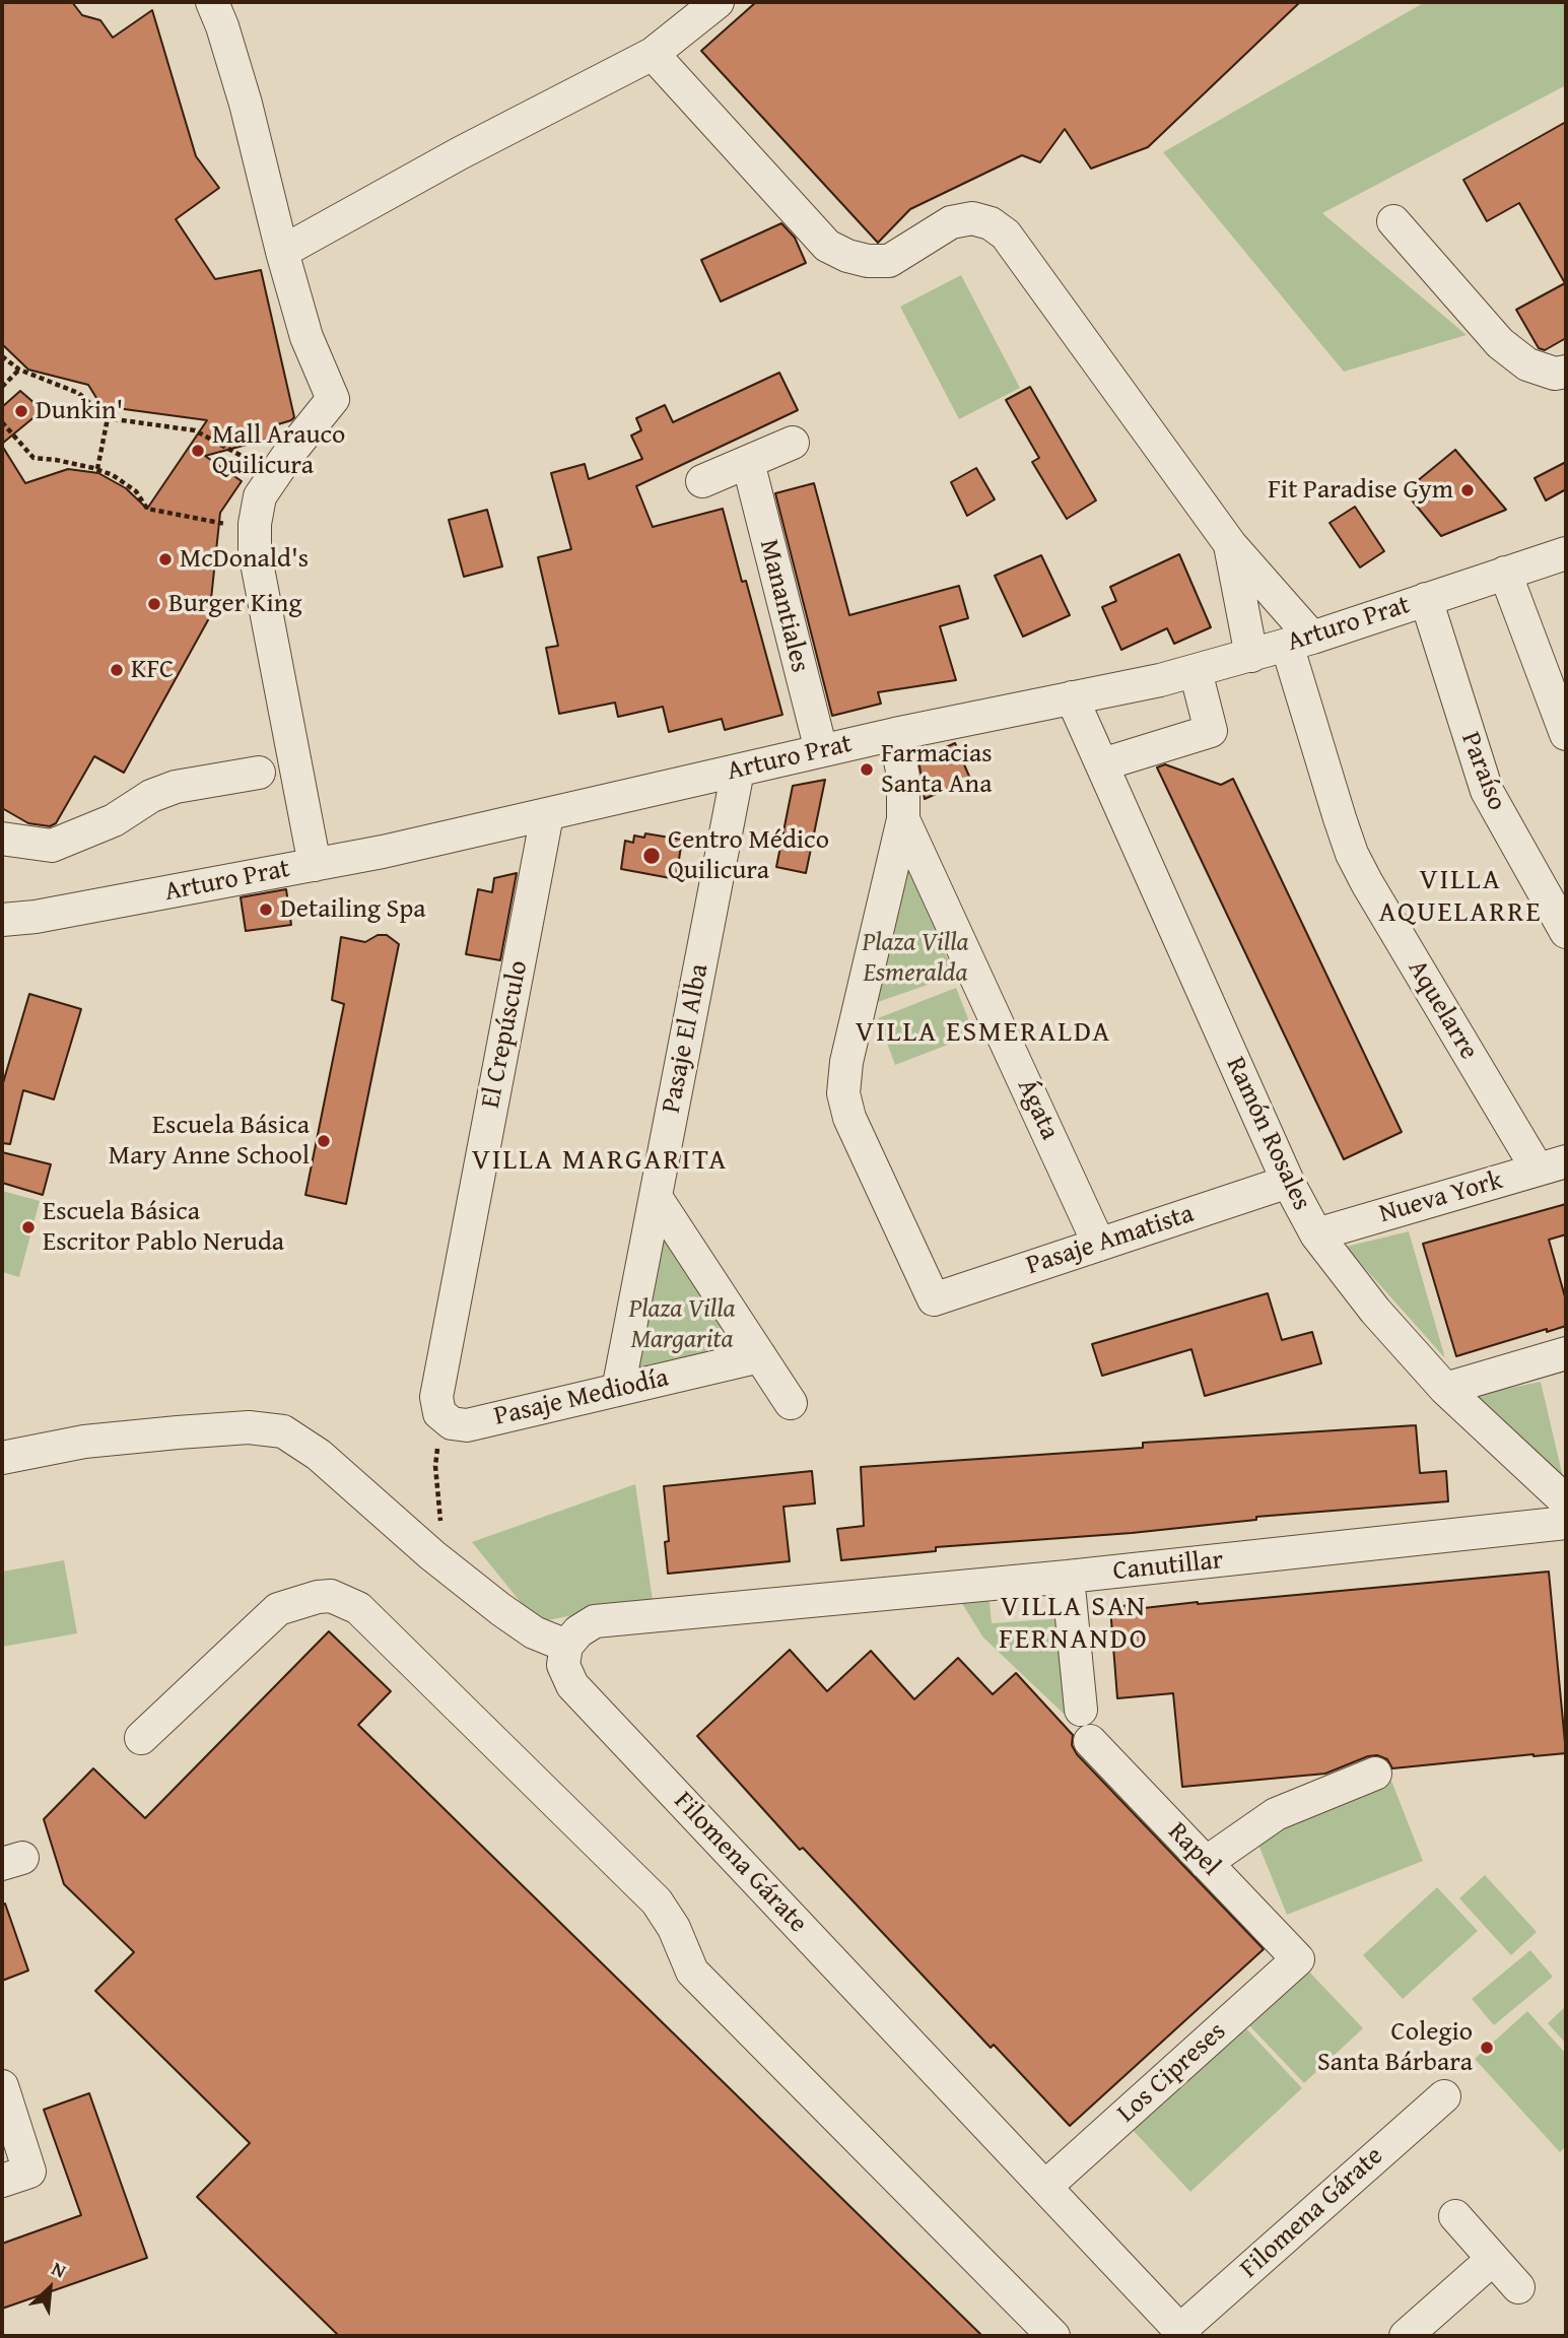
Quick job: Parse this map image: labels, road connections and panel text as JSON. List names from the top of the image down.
{
  "streets": {
    "street": [
      "Manantiales",
      "Arturo Prat",
      "Paraíso",
      "Aquelarre",
      "El Crepúsculo",
      "Pasaje El Alba",
      "Ágata",
      "Ramón Rosales",
      "Nueva York",
      "Pasaje Amatista",
      "Pasaje Mediodía",
      "Canutillar",
      "Rapel",
      "Filomena Gárate",
      "Los Cipreses"
    ]
  },
  "crossings": [
    ["Manantiales", "Arturo Prat"],
    ["Arturo Prat", "Paraíso"],
    ["Arturo Prat", "Aquelarre"],
    ["Arturo Prat", "El Crepúsculo"],
    ["Arturo Prat", "Pasaje El Alba"],
    ["Arturo Prat", "Ramón Rosales"],
    ["Aquelarre", "Nueva York"],
    ["El Crepúsculo", "Pasaje Mediodía"],
    ["Pasaje El Alba", "Pasaje Mediodía"],
    ["Ágata", "Pasaje Amatista"],
    ["Ramón Rosales", "Nueva York"],
    ["Ramón Rosales", "Pasaje Amatista"],
    ["Canutillar", "Filomena Gárate"],
    ["Rapel", "Los Cipreses"],
    ["Filomena Gárate", "Los Cipreses"]
  ],
  "districts": [
    "VILLA AQUELARRE",
    "VILLA ESMERALDA",
    "VILLA MARGARITA",
    "VILLA SAN FERNANDO"
  ],
  "parks": ["Plaza Villa Esmeralda", "Plaza Villa Margarita"],
  "places": [
    "Dunkin'",
    "Mall Arauco Quilicura",
    "Fit Paradise Gym",
    "McDonald's",
    "Burger King",
    "KFC",
    "Farmacias Santa Ana",
    "Centro Médico Quilicura",
    "Detailing Spa",
    "Escuela Básica Mary Anne School",
    "Escuela Básica Escritor Pablo Neruda",
    "Colegio Santa Bárbara"
  ],
  "north": "top right"
}
